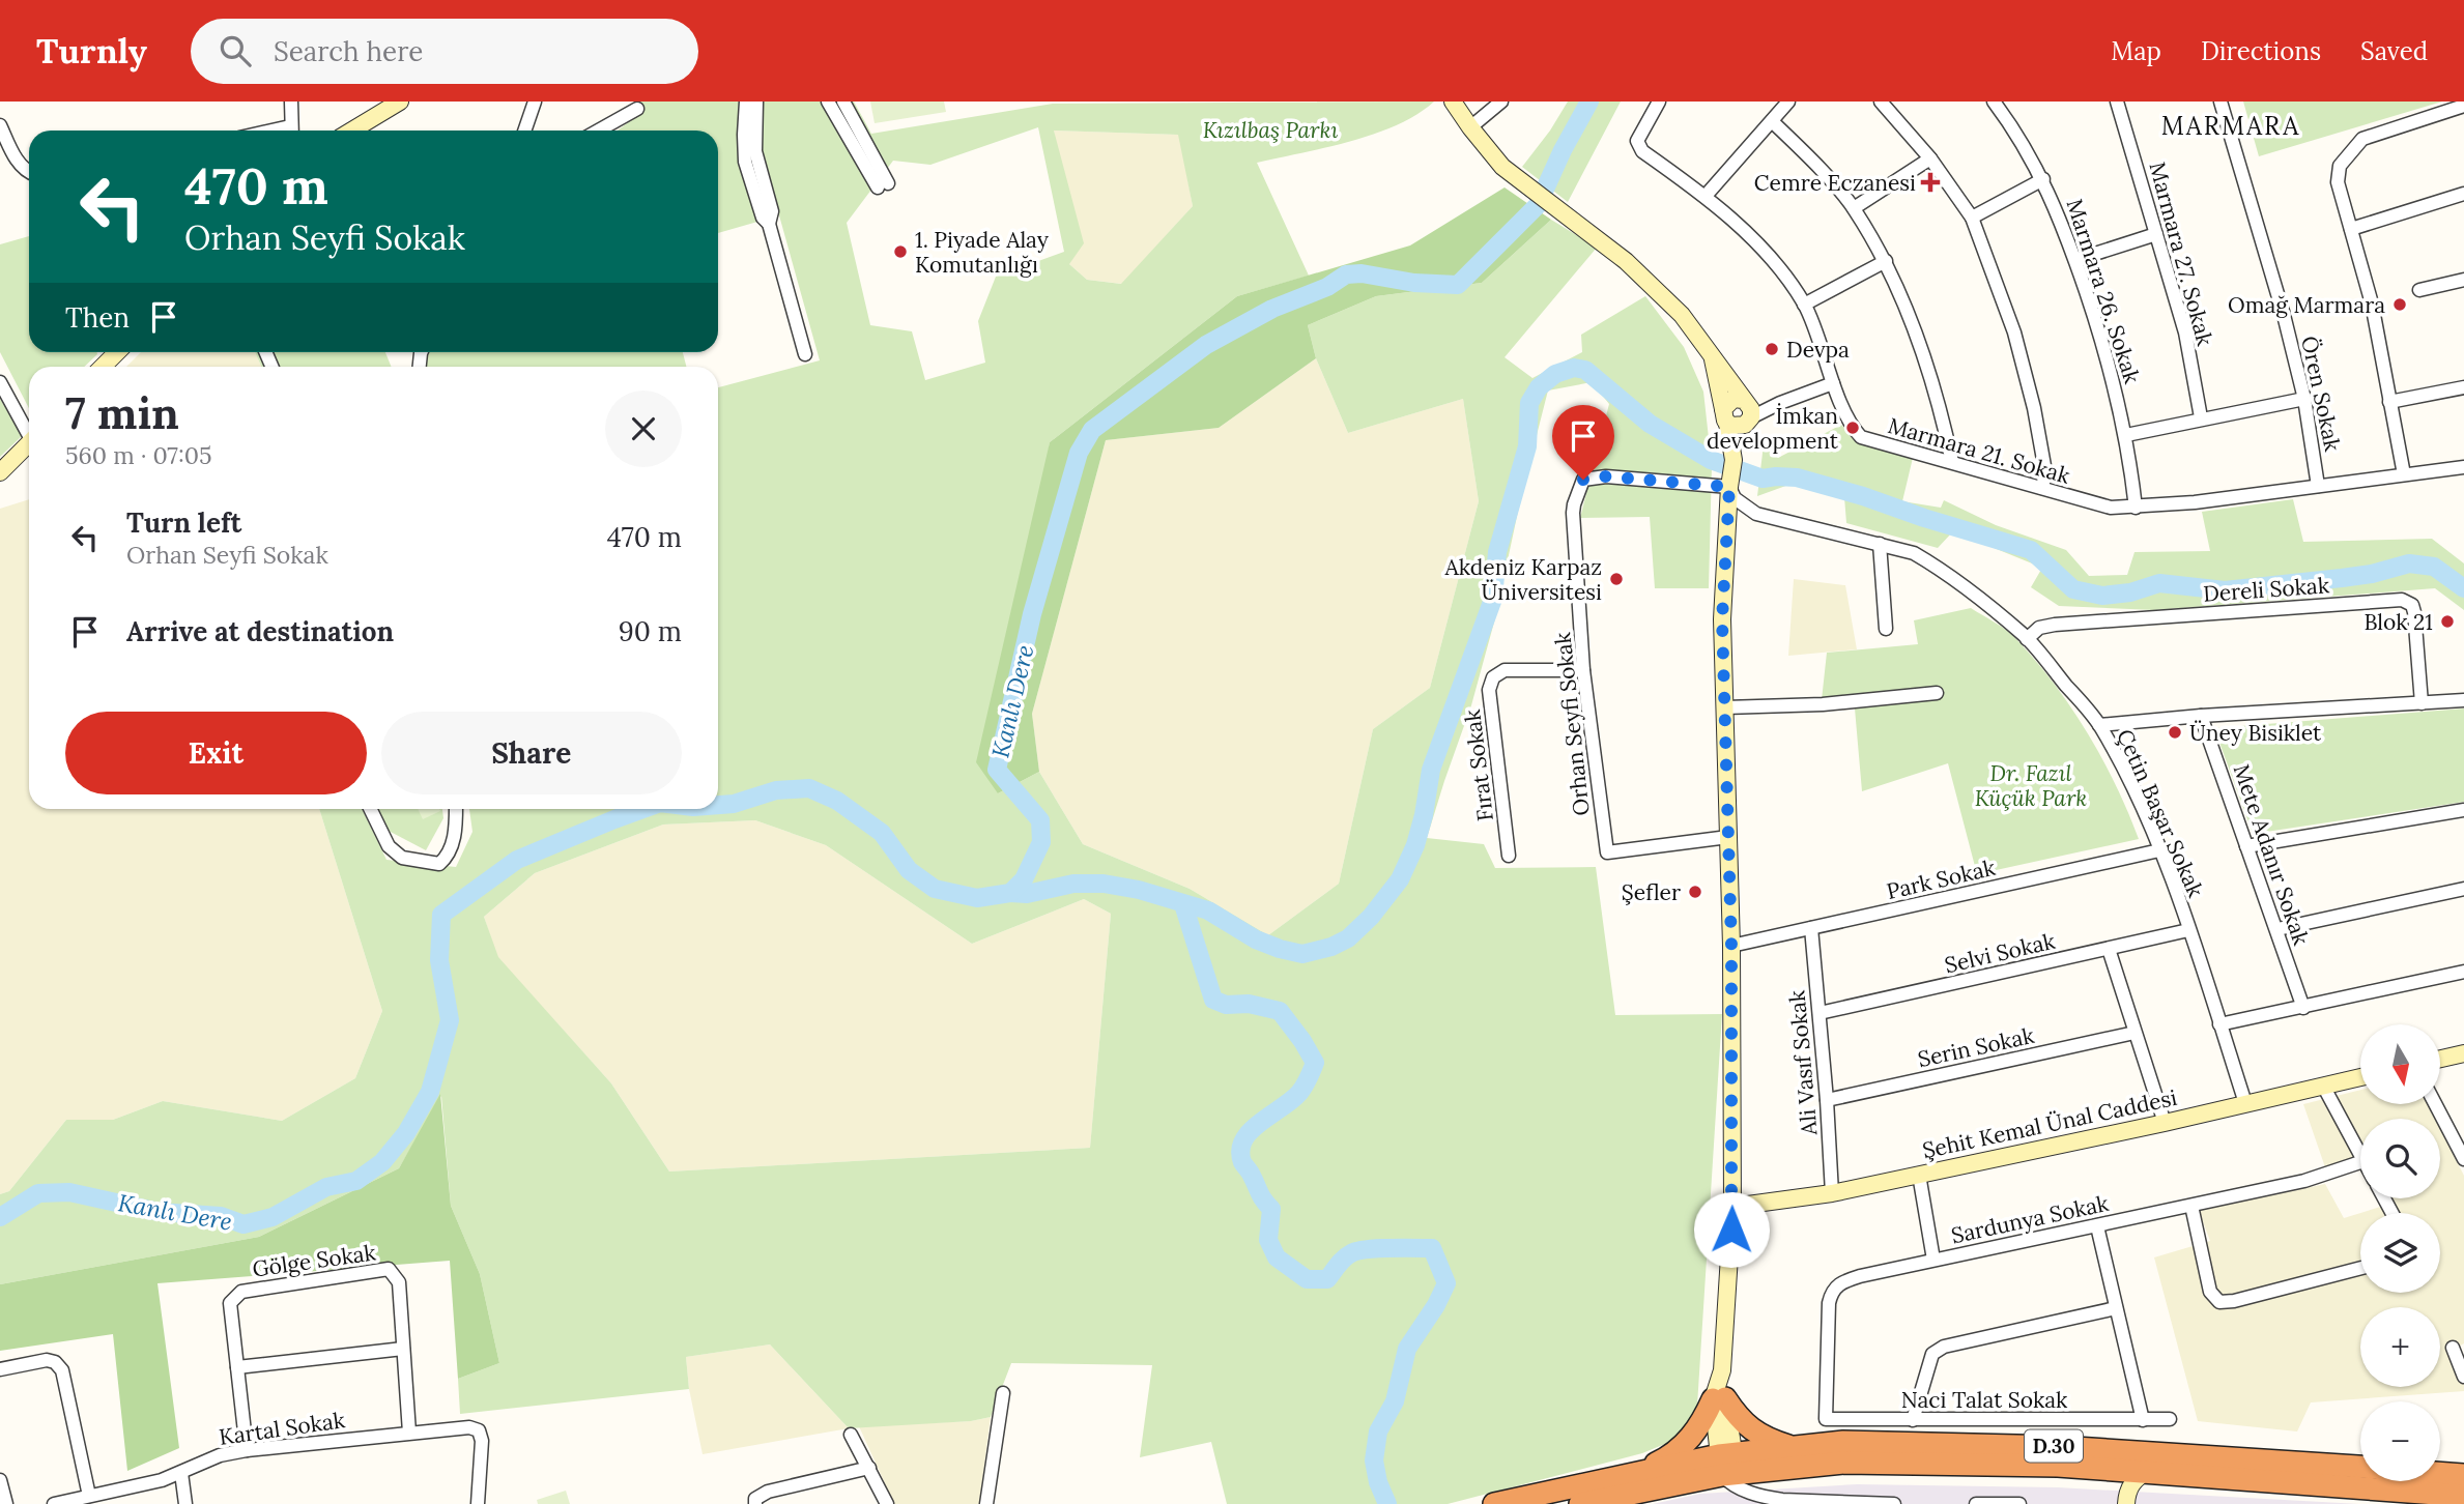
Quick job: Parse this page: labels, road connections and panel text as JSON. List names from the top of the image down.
{
  "streets": {
    "highway": ["D.30"],
    "main road": ["Şehit Kemal Ünal Caddesi"],
    "street": [
      "Marmara 27. Sokak",
      "Marmara 26. Sokak",
      "Ören Sokak",
      "Marmara 21. Sokak",
      "Dereli Sokak",
      "Orhan Seyfi Sokak",
      "Fırat Sokak",
      "Çetin Başar Sokak",
      "Mete Adanır Sokak",
      "Park Sokak",
      "Selvi Sokak",
      "Serin Sokak",
      "Ali Vasıf Sokak",
      "Sardunya Sokak",
      "Gölge Sokak",
      "Naci Talat Sokak",
      "Kartal Sokak"
    ]
  },
  "crossings": [
    ["Marmara 26. Sokak", "Marmara 21. Sokak"],
    ["Ören Sokak", "Marmara 21. Sokak"],
    ["Dereli Sokak", "Çetin Başar Sokak"],
    ["Orhan Seyfi Sokak", "Fırat Sokak"],
    ["Orhan Seyfi Sokak", "Çetin Başar Sokak"],
    ["Çetin Başar Sokak", "Park Sokak"],
    ["Çetin Başar Sokak", "Selvi Sokak"],
    ["Çetin Başar Sokak", "Şehit Kemal Ünal Caddesi"],
    ["Park Sokak", "Ali Vasıf Sokak"],
    ["Selvi Sokak", "Ali Vasıf Sokak"],
    ["Serin Sokak", "Ali Vasıf Sokak"],
    ["Ali Vasıf Sokak", "Şehit Kemal Ünal Caddesi"],
    ["Sardunya Sokak", "Naci Talat Sokak"],
    ["Gölge Sokak", "Kartal Sokak"]
  ],
  "districts": ["MARMARA"],
  "water": ["Kanlı Dere"],
  "parks": ["Kızılbaş Parkı", "Dr. Fazıl Küçük Park"],
  "places": {
    "health": ["Cemre Eczanesi"],
    "other": [
      "1. Piyade Alay Komutanlığı",
      "Omağ Marmara",
      "Devpa",
      "İmkan development",
      "Akdeniz Karpaz Üniversitesi",
      "Blok 21",
      "Üney Bisiklet",
      "Şefler"
    ]
  },
  "north": "bottom",
  "page": {
    "header": "Turnly",
    "search": "Search here",
    "nav": ["Map", "Directions", "Saved"],
    "turn": ["470 m", "Orhan Seyfi Sokak"],
    "then": "Then",
    "heading": ["7 min", "560 m · 07:05"],
    "list": [
      {
        "name": "Turn left",
        "note": "Orhan Seyfi Sokak",
        "value": "470 m"
      },
      {
        "name": "Arrive at destination",
        "value": "90 m"
      }
    ],
    "buttons": ["Exit", "Share"],
    "map_buttons": ["+", "−"]
  }
}
